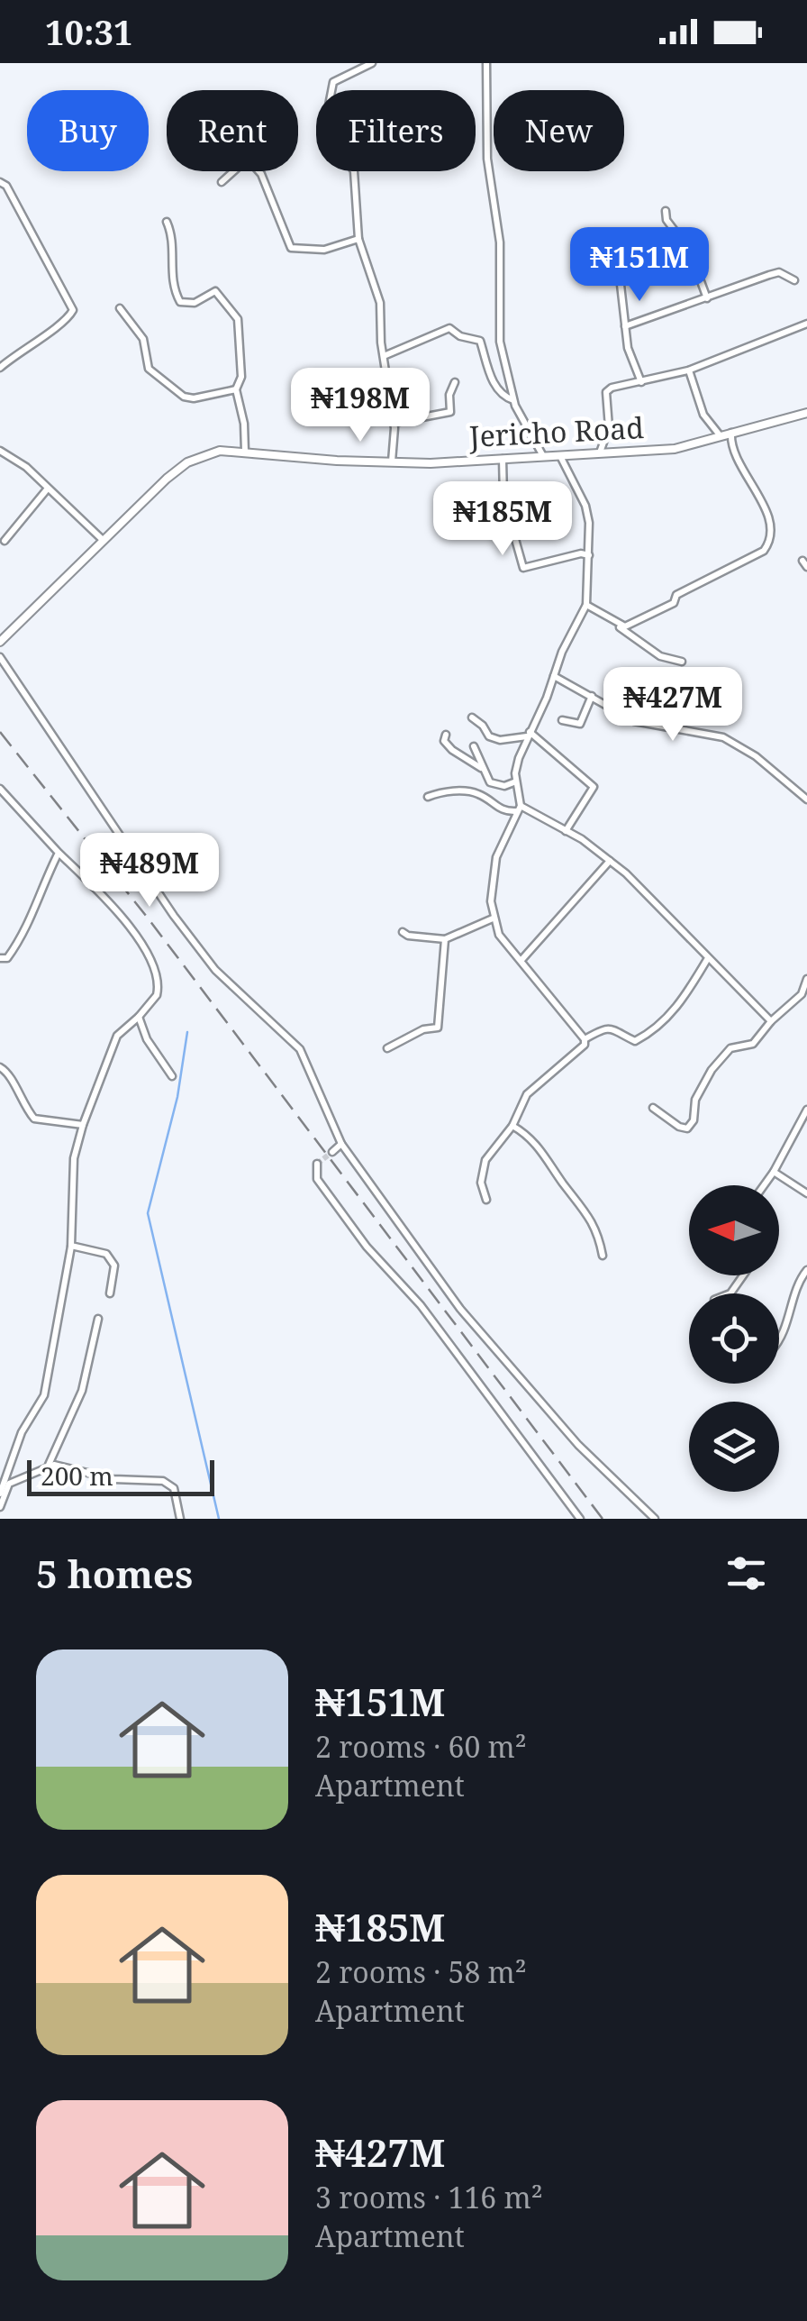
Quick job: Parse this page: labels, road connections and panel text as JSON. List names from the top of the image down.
{
  "streets": {
    "street": ["Jericho Road"]
  },
  "scale_bar": "200 m",
  "north": "left",
  "page": {
    "status": "10:31",
    "chip": [
      "Buy",
      "Rent",
      "Filters",
      "New"
    ],
    "price": [
      "₦151M",
      "₦198M",
      "₦185M",
      "₦427M",
      "₦489M"
    ],
    "scale": "200 m",
    "heading": "5 homes",
    "list": [
      {
        "name": "₦151M",
        "note": "2 rooms · 60 m² · Apartment"
      },
      {
        "name": "₦185M",
        "note": "2 rooms · 58 m² · Apartment"
      },
      {
        "name": "₦427M",
        "note": "3 rooms · 116 m² · Apartment"
      }
    ]
  }
}
